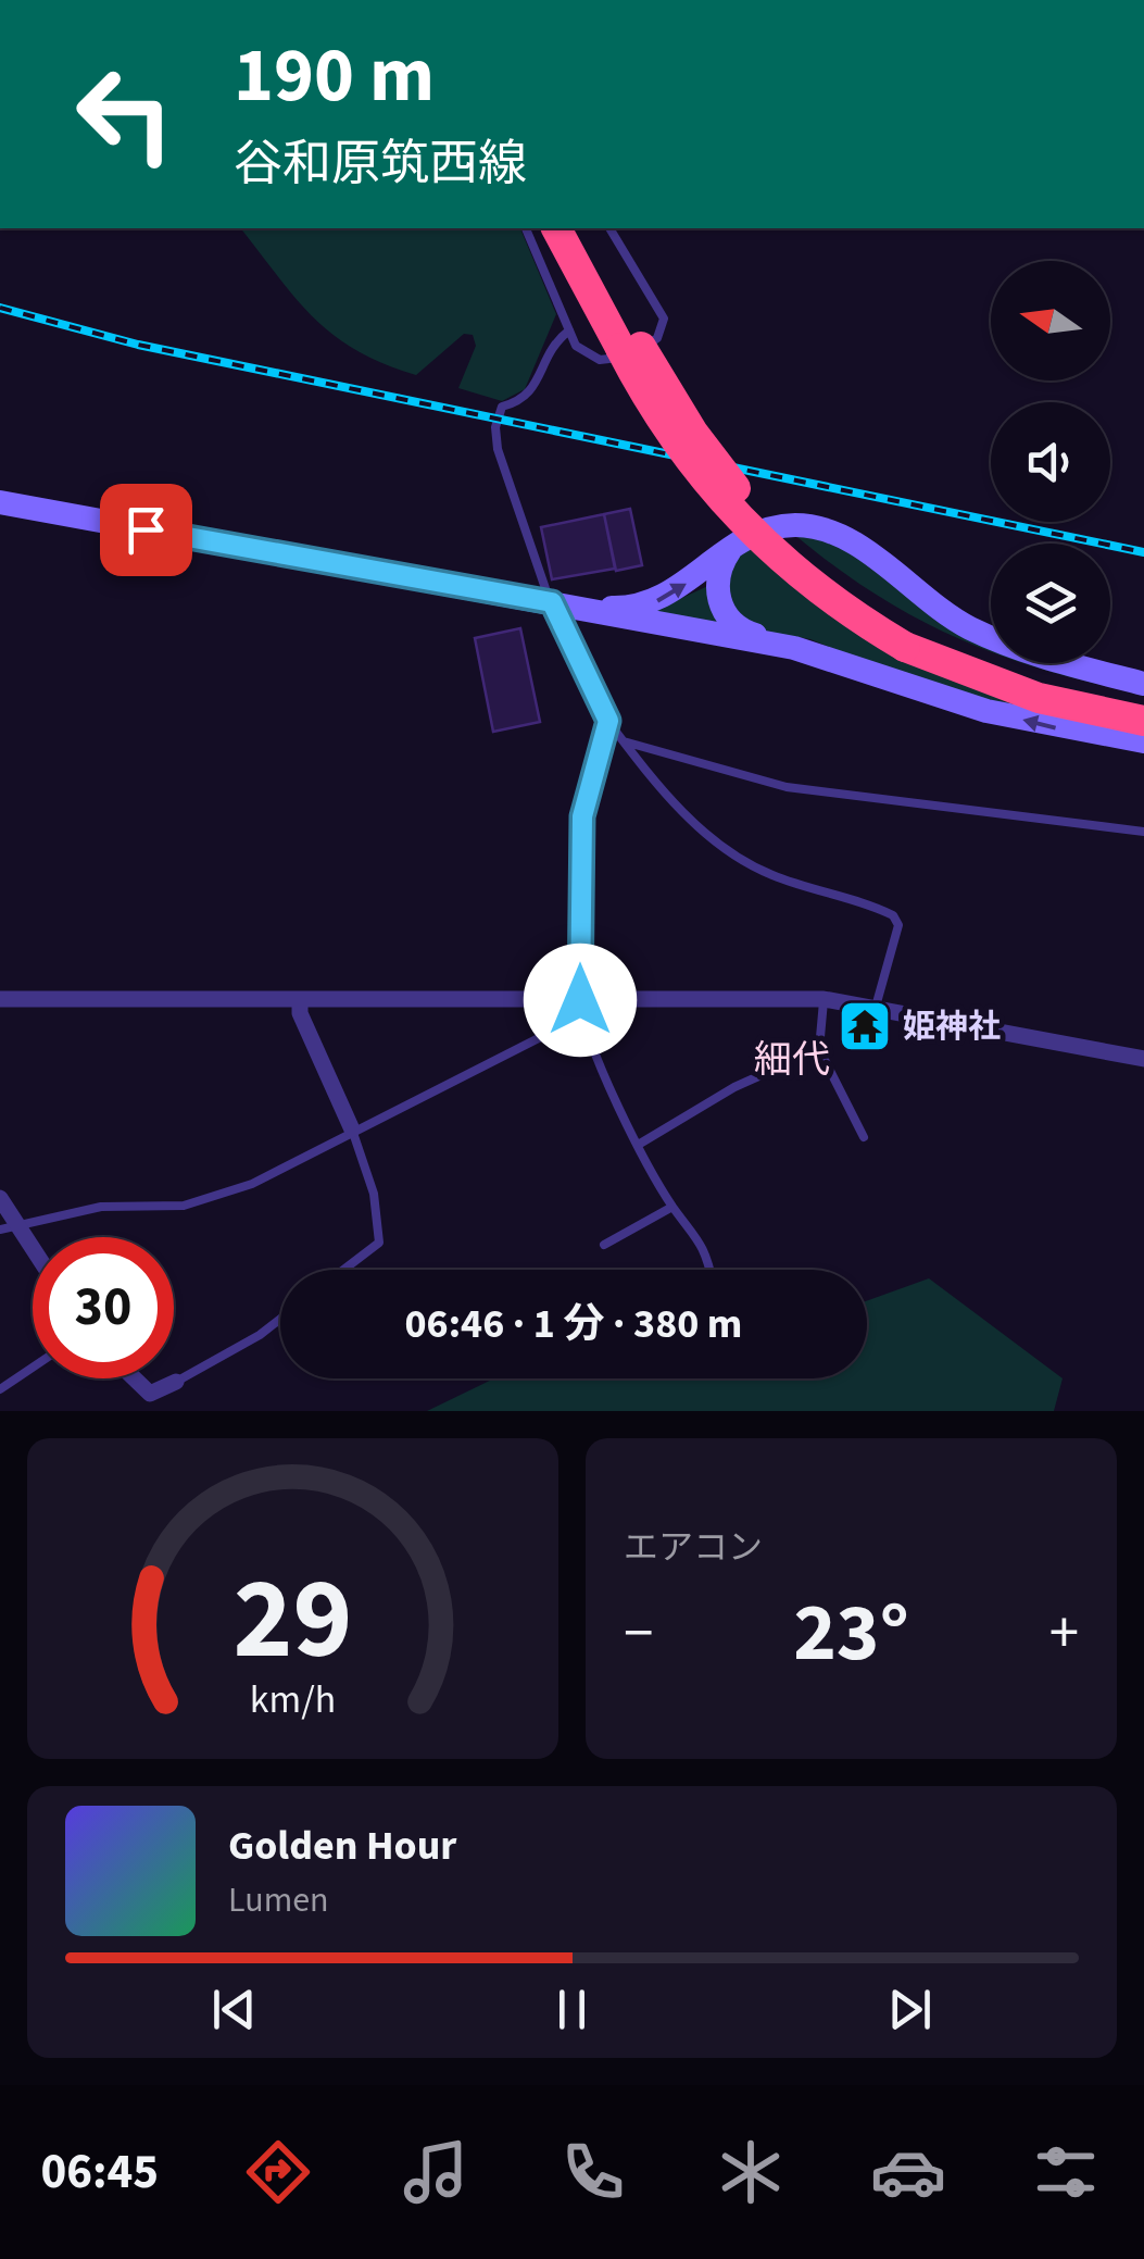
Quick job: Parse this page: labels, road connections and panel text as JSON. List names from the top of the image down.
{
  "districts": ["細代"],
  "places": {
    "temple": ["姫神社"]
  },
  "north": "left",
  "page": {
    "turn": ["190 m", "谷和原筑西線"],
    "limit": "30",
    "trip": "06:46 · 1 分 · 380 m",
    "tile": "エアコン",
    "heat": ["−", "23°", "+"],
    "song": ["Golden Hour", "Lumen"],
    "tabs": "06:45",
    "gauge": ["29", "km/h"]
  }
}
